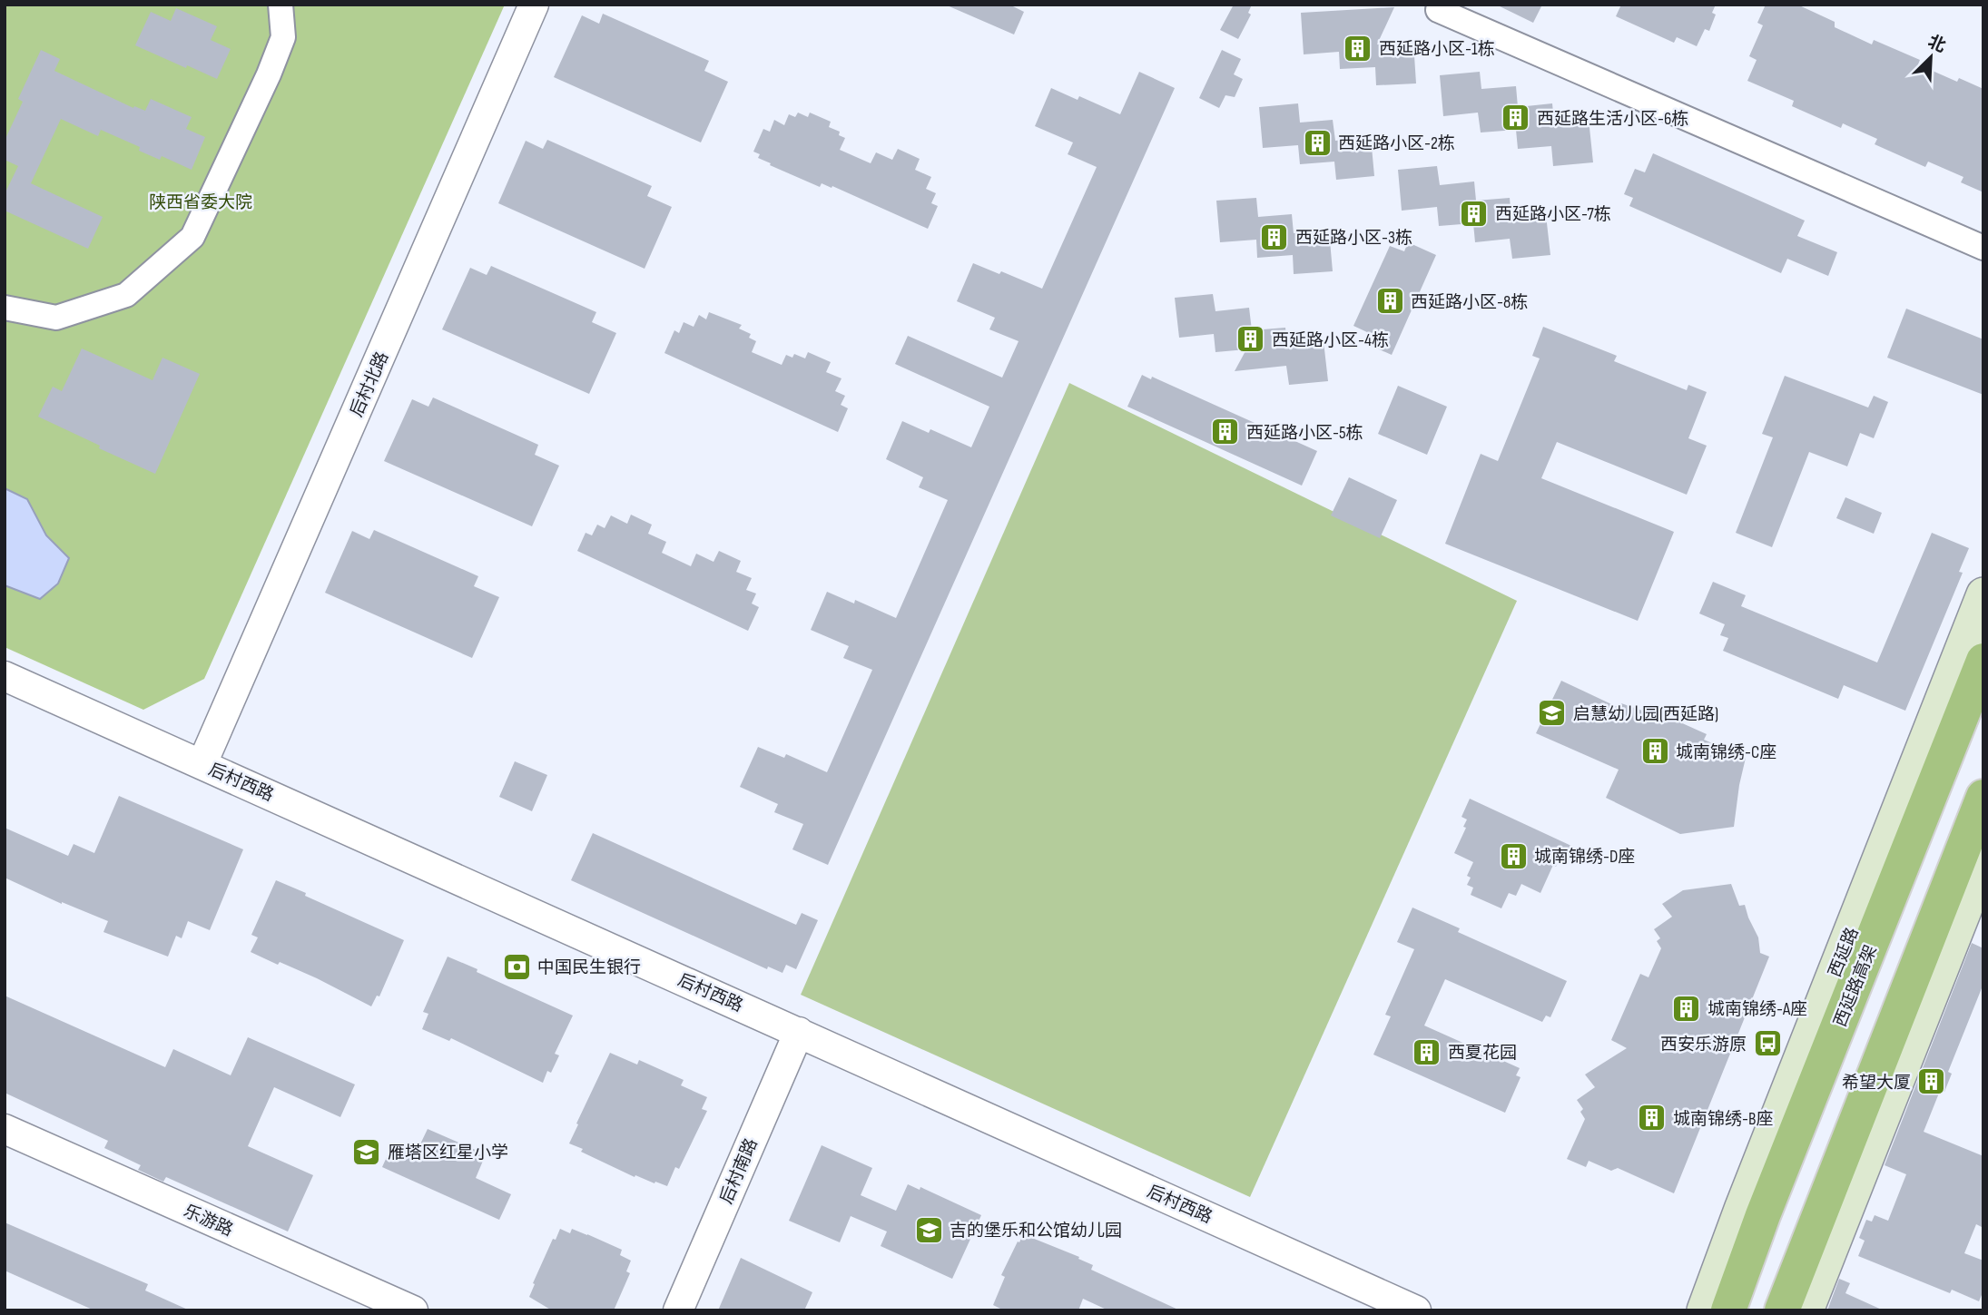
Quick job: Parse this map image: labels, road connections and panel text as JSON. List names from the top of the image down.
{
  "streets": {
    "highway": ["西延路高架"],
    "main road": ["西延路"],
    "street": [
      "后村北路",
      "后村西路",
      "后村南路",
      "乐游路"
    ]
  },
  "crossings": [
    ["后村北路", "后村西路"],
    ["后村西路", "后村南路"]
  ],
  "parks": ["陕西省委大院"],
  "places": {
    "building": [
      "西延路小区-1栋",
      "西延路生活小区-6栋",
      "西延路小区-2栋",
      "西延路小区-7栋",
      "西延路小区-3栋",
      "西延路小区-8栋",
      "西延路小区-4栋",
      "西延路小区-5栋",
      "城南锦绣-C座",
      "城南锦绣-D座",
      "城南锦绣-A座",
      "西夏花园",
      "希望大厦",
      "城南锦绣-B座"
    ],
    "school or university": ["启慧幼儿园(西延路)", "雁塔区红星小学", "吉的堡乐和公馆幼儿园"],
    "bank": ["中国民生银行"],
    "bus stop": ["西安乐游原"]
  },
  "north": "top right"
}
